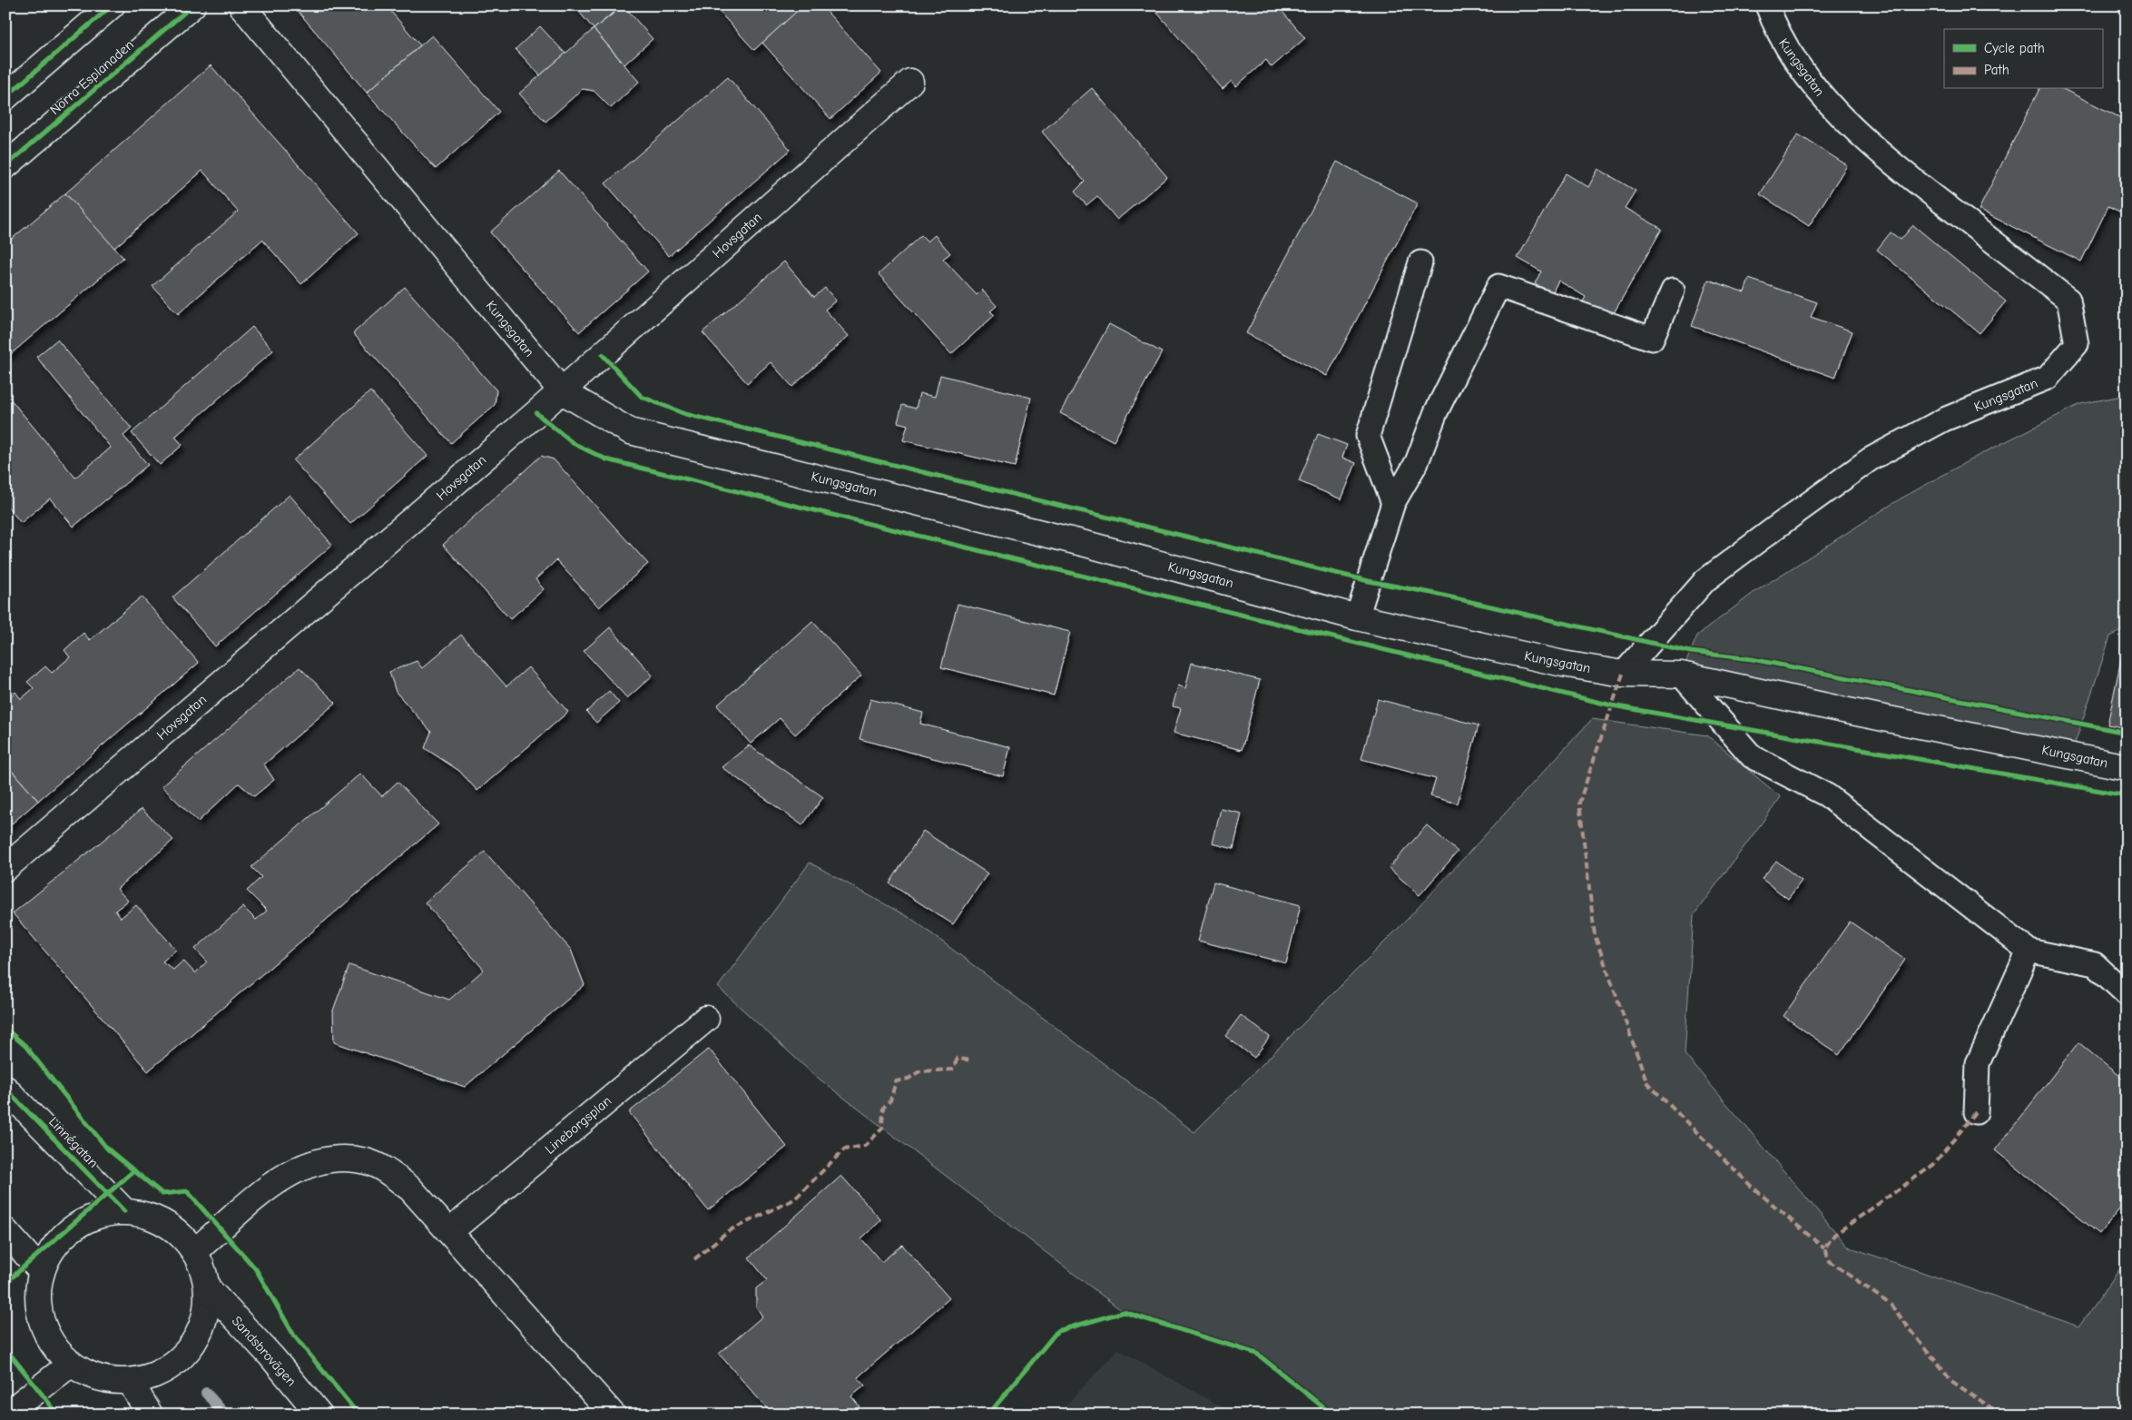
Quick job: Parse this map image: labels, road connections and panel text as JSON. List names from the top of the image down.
{
  "streets": {
    "street": [
      "Kungsgatan",
      "Norra Esplanaden",
      "Hovsgatan",
      "Lineborgsplan",
      "Linnégatan",
      "Sandsbrovägen"
    ]
  },
  "crossings": [
    ["Kungsgatan", "Hovsgatan"]
  ],
  "legend": ["Cycle path", "Path"]
}
